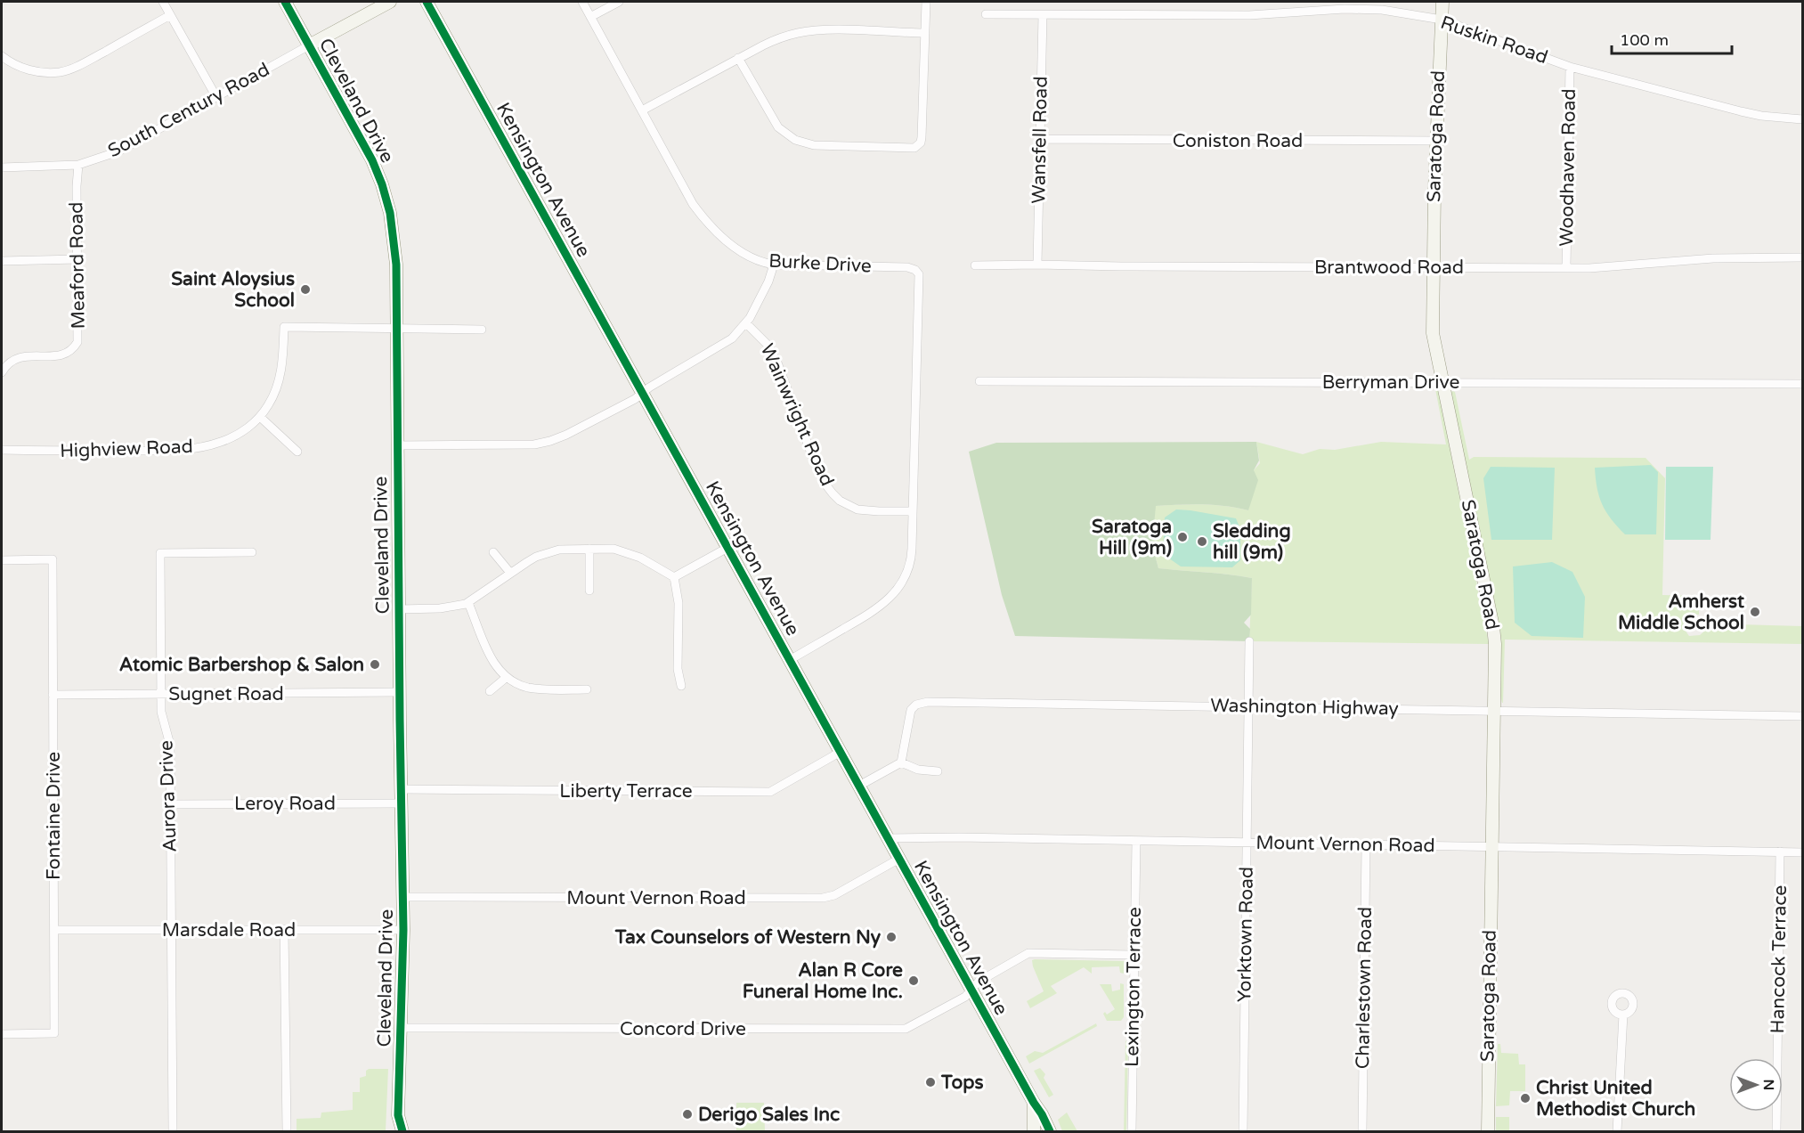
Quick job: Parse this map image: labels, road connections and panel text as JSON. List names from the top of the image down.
{
  "streets": {
    "street": [
      "Ruskin Road",
      "Cleveland Drive",
      "South Century Road",
      "Saratoga Road",
      "Wansfell Road",
      "Coniston Road",
      "Woodhaven Road",
      "Kensington Avenue",
      "Burke Drive",
      "Meaford Road",
      "Brantwood Road",
      "Berryman Drive",
      "Wainwright Road",
      "Highview Road",
      "Sugnet Road",
      "Washington Highway",
      "Liberty Terrace",
      "Aurora Drive",
      "Leroy Road",
      "Fontaine Drive",
      "Mount Vernon Road",
      "Marsdale Road",
      "Yorktown Road",
      "Hancock Terrace",
      "Lexington Terrace",
      "Charlestown Road",
      "Concord Drive"
    ]
  },
  "crossings": [
    ["Ruskin Road", "Saratoga Road"],
    ["Ruskin Road", "Wansfell Road"],
    ["Ruskin Road", "Woodhaven Road"],
    ["Cleveland Drive", "South Century Road"],
    ["Cleveland Drive", "Highview Road"],
    ["Cleveland Drive", "Sugnet Road"],
    ["Cleveland Drive", "Liberty Terrace"],
    ["Cleveland Drive", "Leroy Road"],
    ["Cleveland Drive", "Mount Vernon Road"],
    ["Cleveland Drive", "Marsdale Road"],
    ["Cleveland Drive", "Concord Drive"],
    ["South Century Road", "Meaford Road"],
    ["Saratoga Road", "Coniston Road"],
    ["Saratoga Road", "Brantwood Road"],
    ["Saratoga Road", "Berryman Drive"],
    ["Saratoga Road", "Washington Highway"],
    ["Saratoga Road", "Mount Vernon Road"],
    ["Wansfell Road", "Coniston Road"],
    ["Wansfell Road", "Brantwood Road"],
    ["Woodhaven Road", "Brantwood Road"],
    ["Kensington Avenue", "Liberty Terrace"],
    ["Kensington Avenue", "Mount Vernon Road"],
    ["Kensington Avenue", "Concord Drive"],
    ["Burke Drive", "Wainwright Road"],
    ["Sugnet Road", "Aurora Drive"],
    ["Sugnet Road", "Fontaine Drive"],
    ["Washington Highway", "Yorktown Road"],
    ["Aurora Drive", "Leroy Road"],
    ["Aurora Drive", "Marsdale Road"],
    ["Fontaine Drive", "Marsdale Road"],
    ["Mount Vernon Road", "Yorktown Road"],
    ["Mount Vernon Road", "Hancock Terrace"],
    ["Mount Vernon Road", "Lexington Terrace"],
    ["Mount Vernon Road", "Charlestown Road"],
    ["Lexington Terrace", "Concord Drive"]
  ],
  "places": [
    "Saint Aloysius School",
    "Saratoga Hill (9m)",
    "Sledding hill (9m)",
    "Amherst Middle School",
    "Atomic Barbershop & Salon",
    "Tax Counselors of Western Ny",
    "Alan R Core Funeral Home Inc.",
    "Tops",
    "Christ United Methodist Church",
    "Derigo Sales Inc"
  ],
  "scale_bar": "100 m",
  "north": "right"
}
